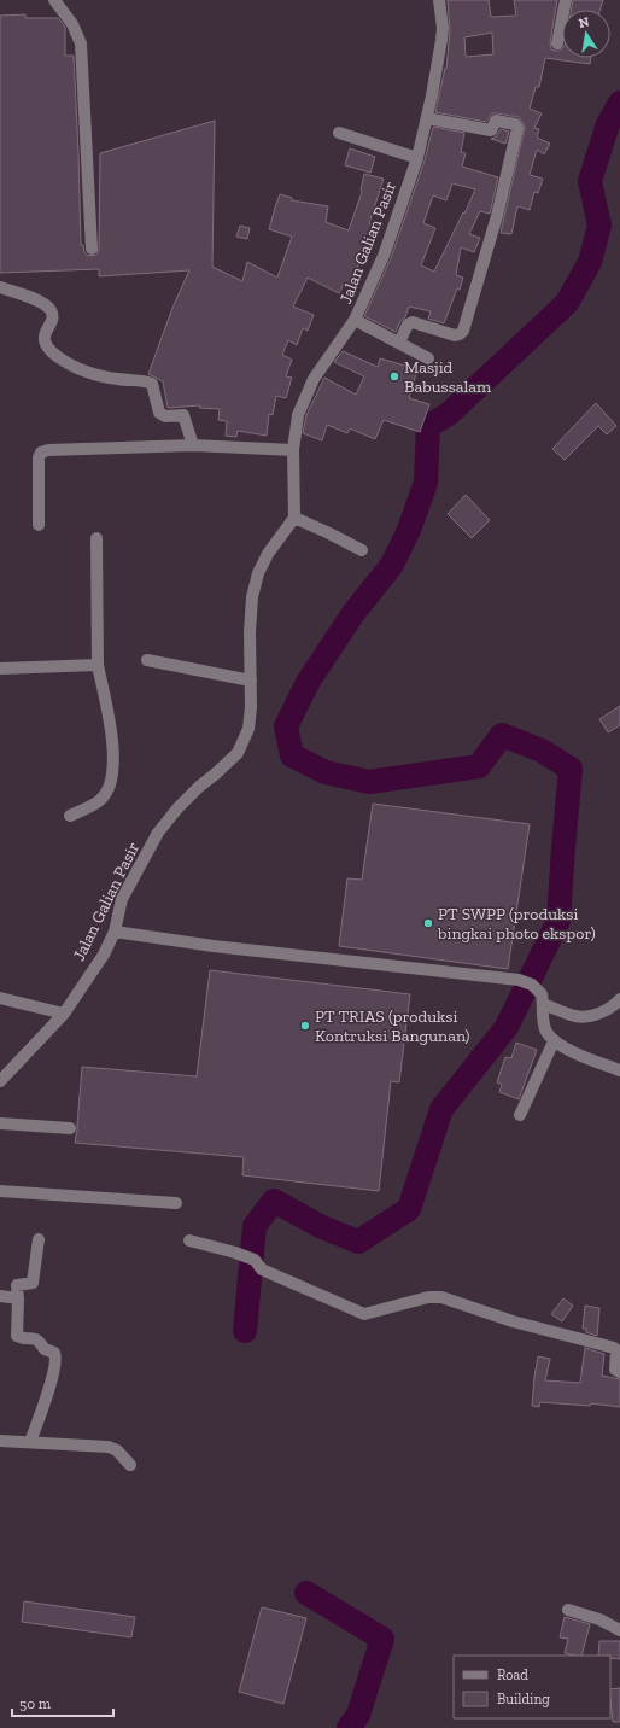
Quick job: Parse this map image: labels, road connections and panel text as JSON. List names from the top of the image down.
{
  "streets": {
    "street": ["Jalan Galian Pasir"]
  },
  "places": ["Masjid Babussalam", "PT SWPP (produksi bingkai photo ekspor)", "PT TRIAS (produksi Kontruksi Bangunan)"],
  "legend": ["Road", "Building"],
  "scale_bar": "50 m",
  "north": "top"
}
